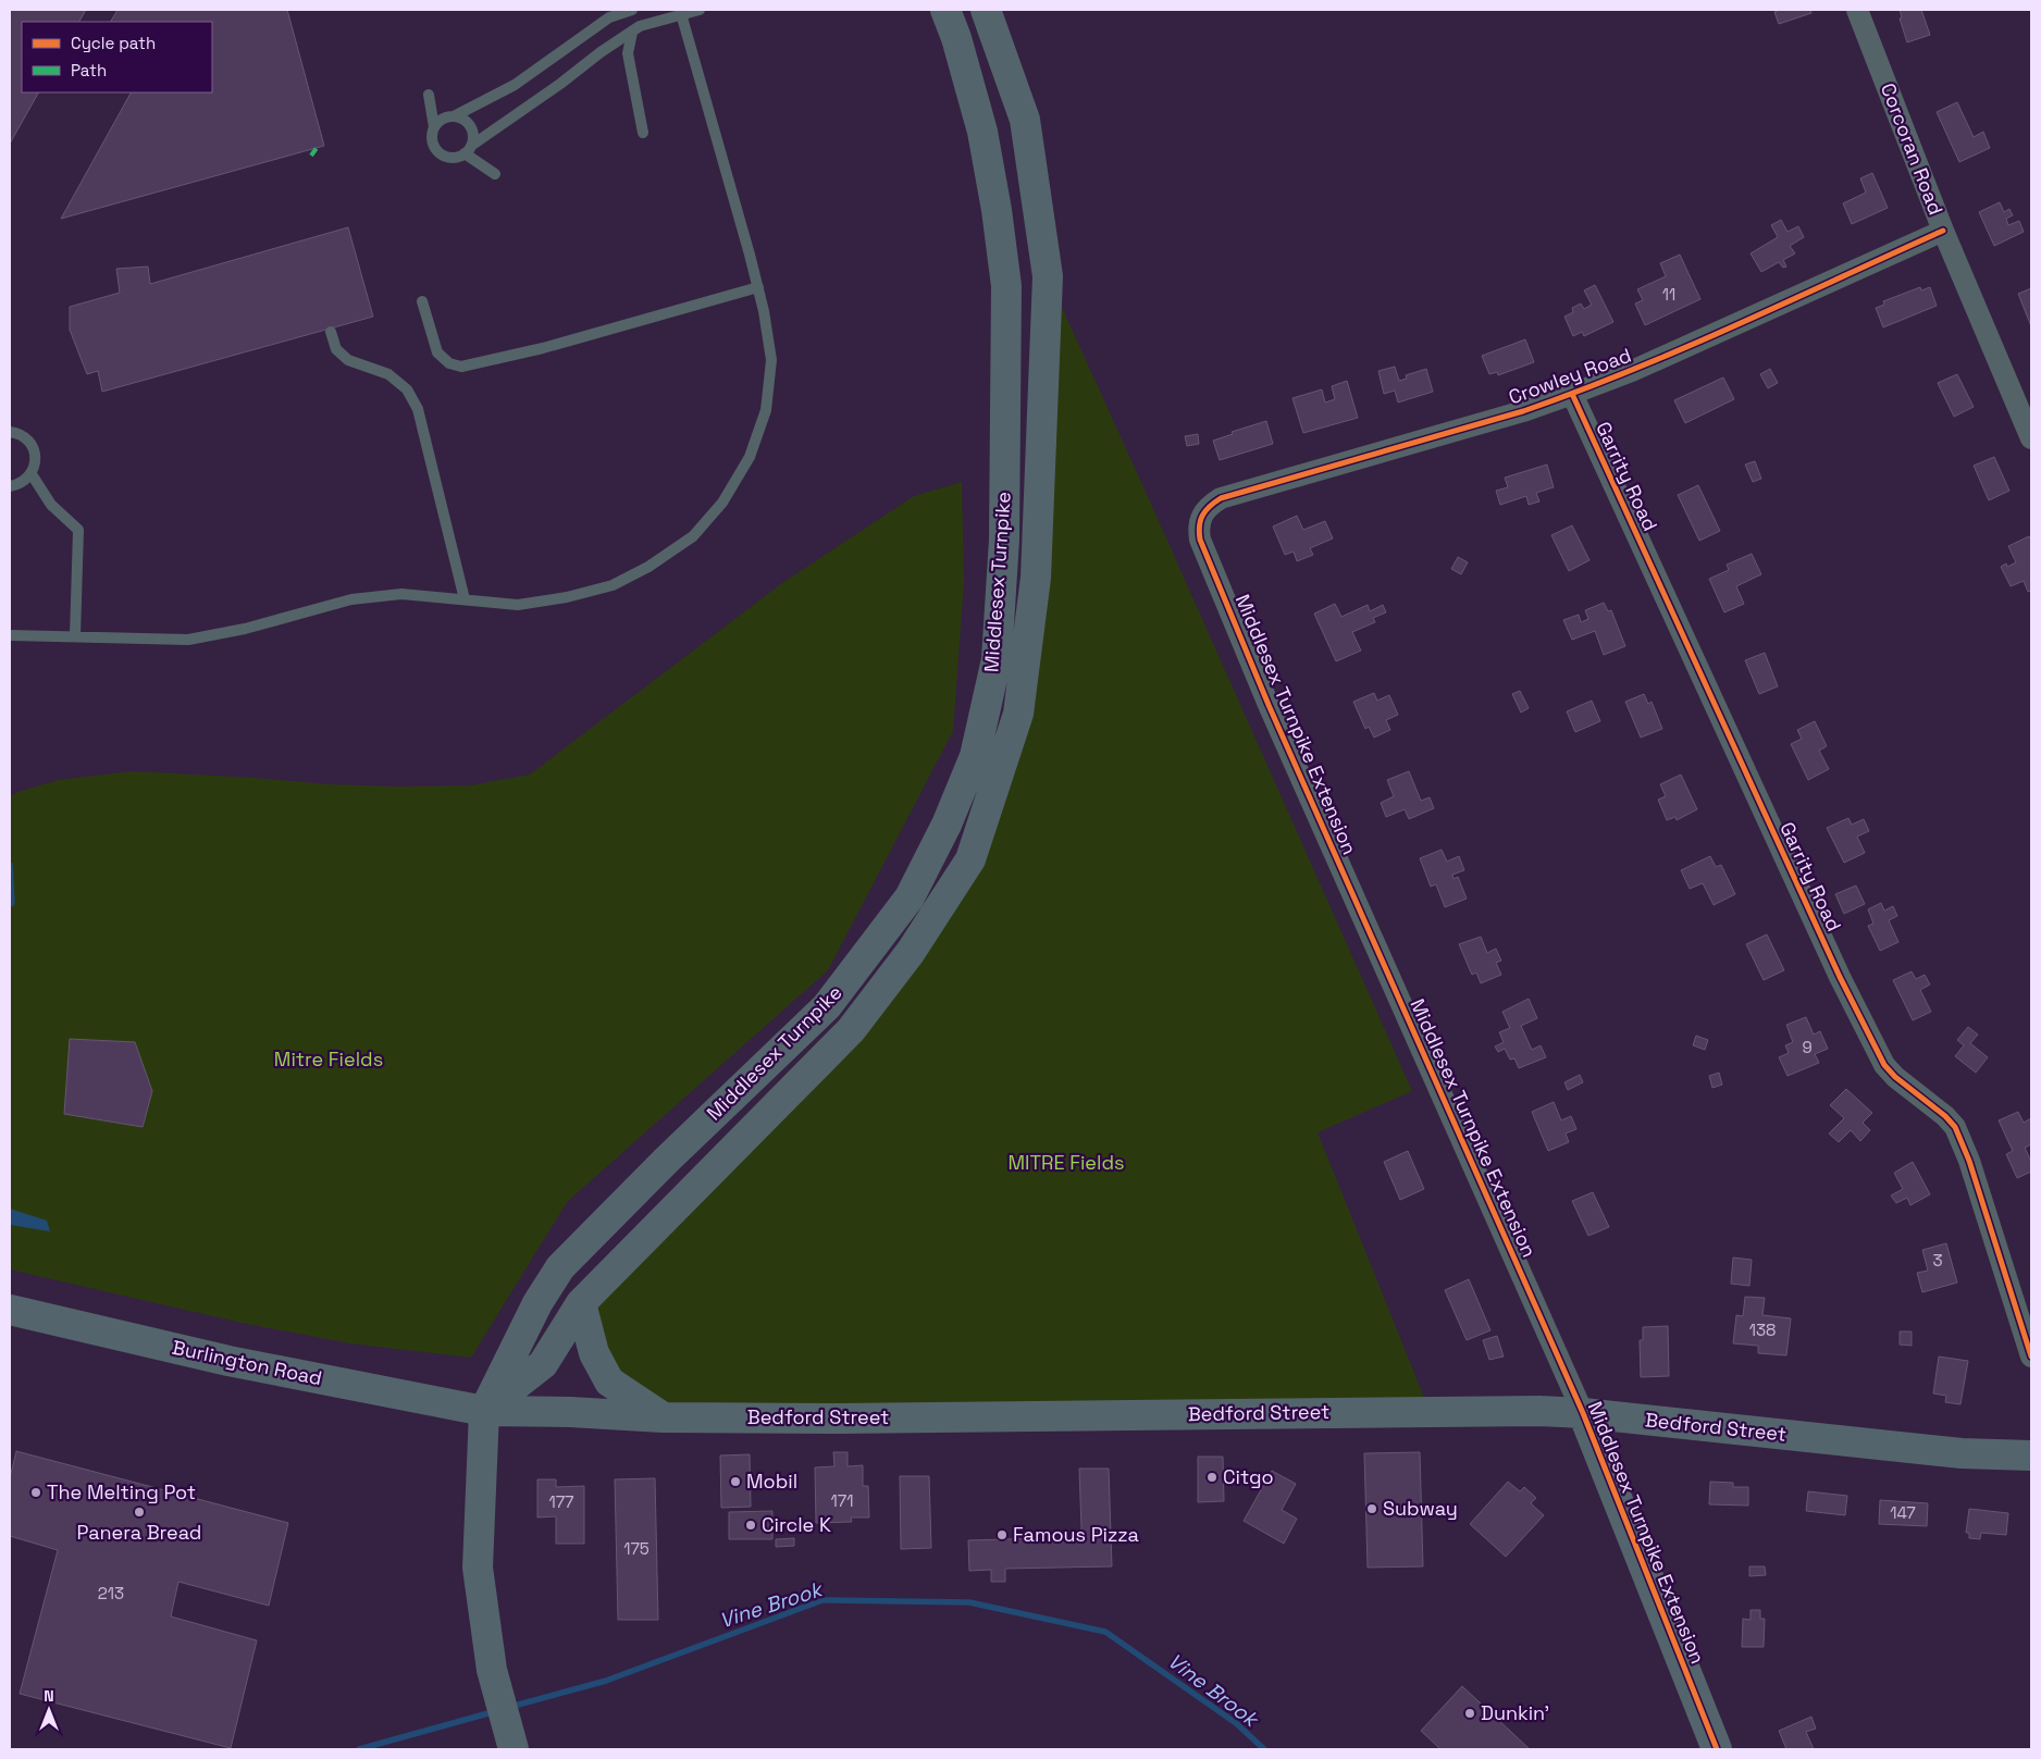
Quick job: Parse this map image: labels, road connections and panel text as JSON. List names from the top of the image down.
{
  "streets": {
    "main road": [
      "Middlesex Turnpike",
      "Middlesex Turnpike Extension",
      "Burlington Road",
      "Bedford Street"
    ],
    "street": ["Corcoran Road", "Crowley Road", "Garrity Road"]
  },
  "crossings": [
    ["Corcoran Road", "Crowley Road"],
    ["Crowley Road", "Garrity Road"],
    ["Crowley Road", "Middlesex Turnpike Extension"],
    ["Middlesex Turnpike", "Burlington Road"],
    ["Middlesex Turnpike", "Bedford Street"],
    ["Middlesex Turnpike Extension", "Bedford Street"],
    ["Burlington Road", "Bedford Street"]
  ],
  "water": ["Vine Brook"],
  "parks": ["Mitre Fields", "MITRE Fields"],
  "places": [
    "Citgo",
    "Mobil",
    "The Melting Pot",
    "Subway",
    "Panera Bread",
    "Circle K",
    "Famous Pizza",
    "Dunkin'"
  ],
  "house_numbers": [
    "11",
    "9",
    "3",
    "138",
    "171",
    "177",
    "147",
    "175",
    "213"
  ],
  "legend": ["Cycle path", "Path"],
  "north": "top"
}
